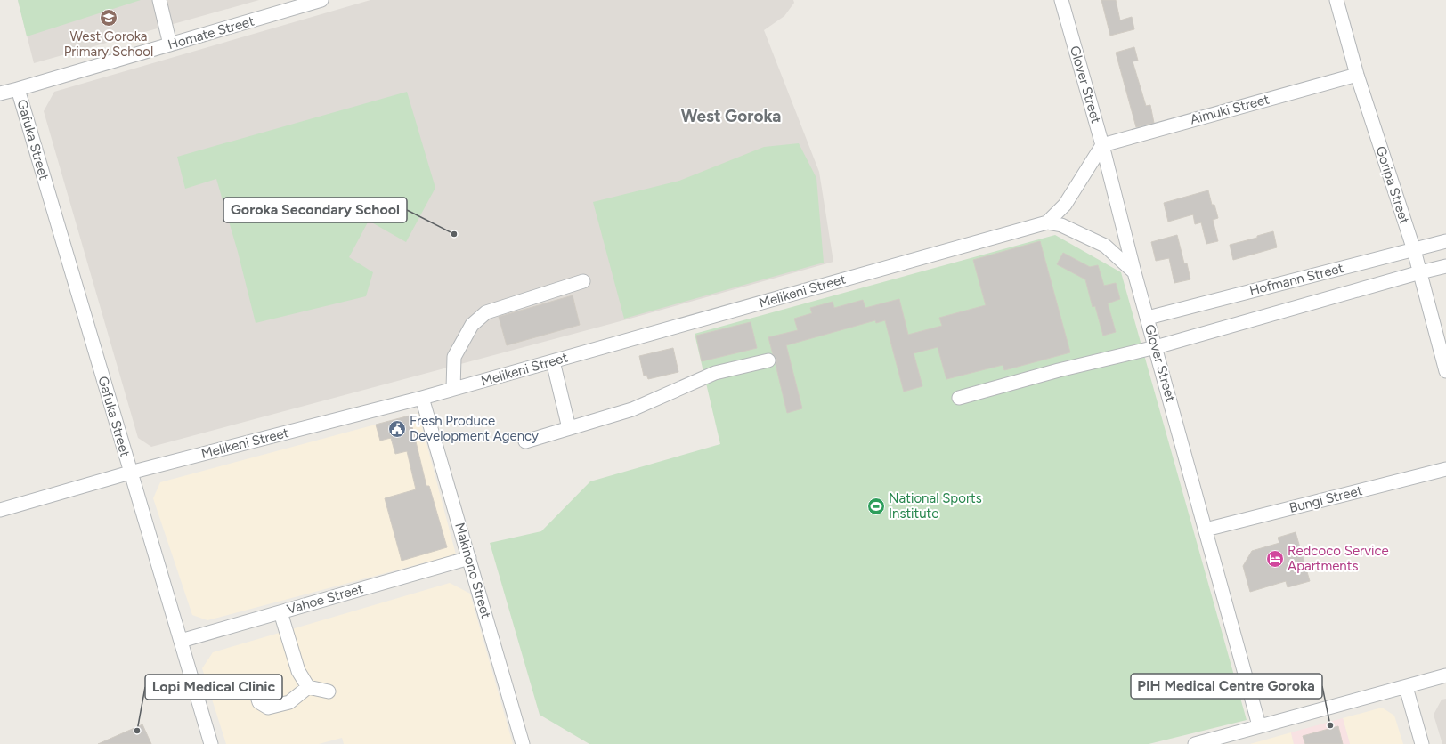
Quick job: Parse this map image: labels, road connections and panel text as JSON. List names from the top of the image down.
{
  "streets": {
    "street": [
      "Homate Street",
      "Glover Street",
      "Aimuki Street",
      "Gafuka Street",
      "Goripa Street",
      "Hofmann Street",
      "Melikeni Street",
      "Bungi Street",
      "Makinono Street",
      "Vahoe Street"
    ]
  },
  "crossings": [
    ["Homate Street", "Gafuka Street"],
    ["Glover Street", "Aimuki Street"],
    ["Glover Street", "Hofmann Street"],
    ["Glover Street", "Melikeni Street"],
    ["Glover Street", "Bungi Street"],
    ["Aimuki Street", "Goripa Street"],
    ["Aimuki Street", "Melikeni Street"],
    ["Gafuka Street", "Melikeni Street"],
    ["Gafuka Street", "Vahoe Street"],
    ["Goripa Street", "Hofmann Street"],
    ["Melikeni Street", "Makinono Street"],
    ["Makinono Street", "Vahoe Street"]
  ],
  "districts": ["West Goroka"],
  "places": {
    "school or university": ["West Goroka Primary School"],
    "other": ["Goroka Secondary School", "PIH Medical Centre Goroka", "Lopi Medical Clinic"],
    "public building": ["Fresh Produce Development Agency"],
    "sports": ["National Sports Institute"],
    "hotel": ["Redcoco Service Apartments"]
  }
}
